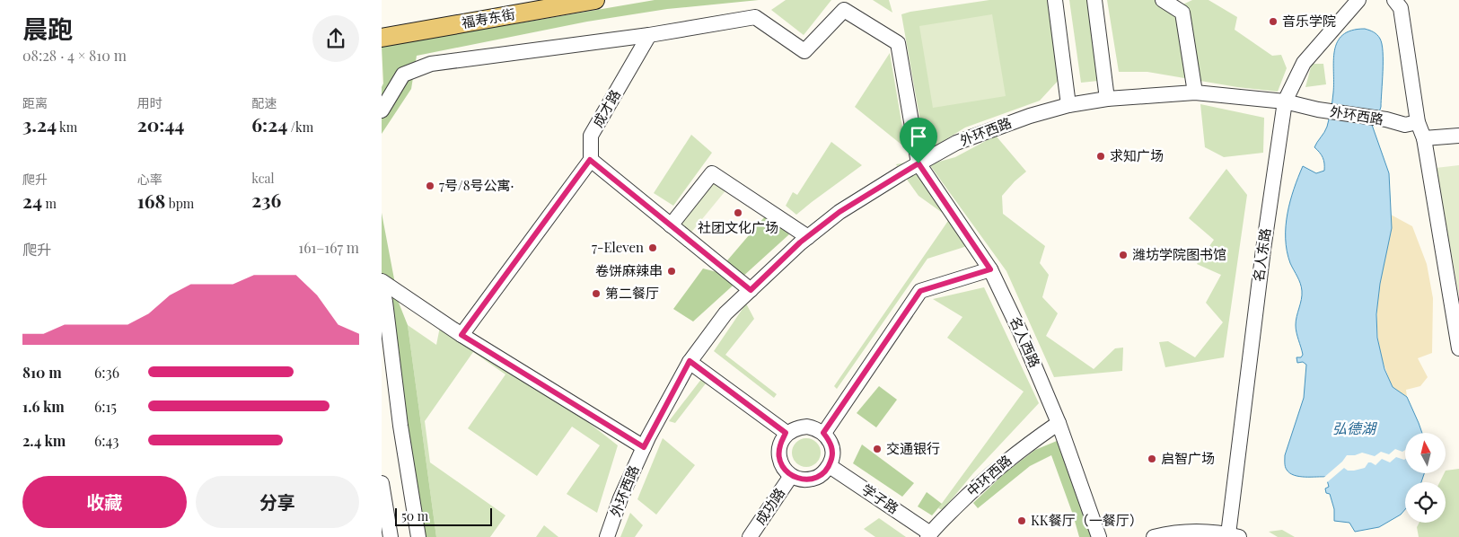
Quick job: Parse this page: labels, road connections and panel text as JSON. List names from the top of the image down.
{
  "streets": {
    "main road": ["福寿东街"],
    "street": [
      "成才路",
      "外环西路",
      "名人东路",
      "名人西路",
      "中环西路",
      "学子路",
      "成功路"
    ]
  },
  "crossings": [
    ["外环西路", "名人东路"],
    ["外环西路", "名人西路"],
    ["名人西路", "中环西路"],
    ["中环西路", "学子路"],
    ["学子路", "成功路"]
  ],
  "water": ["弘德湖"],
  "places": [
    "音乐学院",
    "求知广场",
    "7号/8号公寓·",
    "社团文化广场",
    "7-Eleven",
    "潍坊学院图书馆",
    "卷饼麻辣串",
    "第二餐厅",
    "交通银行",
    "启智广场",
    "KK餐厅（一餐厅）"
  ],
  "scale_bar": "50 m",
  "north": "top",
  "page": {
    "heading": ["晨跑", "08:28 · 4 × 810 m"],
    "stats": [
      ["距离", "3.24 km"],
      ["用时", "20:44"],
      ["配速", "6:24 /km"],
      ["爬升", "24 m"],
      ["心率", "168 bpm"],
      ["kcal", "236"]
    ],
    "chart": ["爬升", "161–167 m"],
    "list": [
      {
        "name": "810 m",
        "note": "6:36"
      },
      {
        "name": "1.6 km",
        "note": "6:15"
      },
      {
        "name": "2.4 km",
        "note": "6:43"
      }
    ],
    "buttons": ["收藏", "分享"],
    "scale": "50 m"
  }
}
